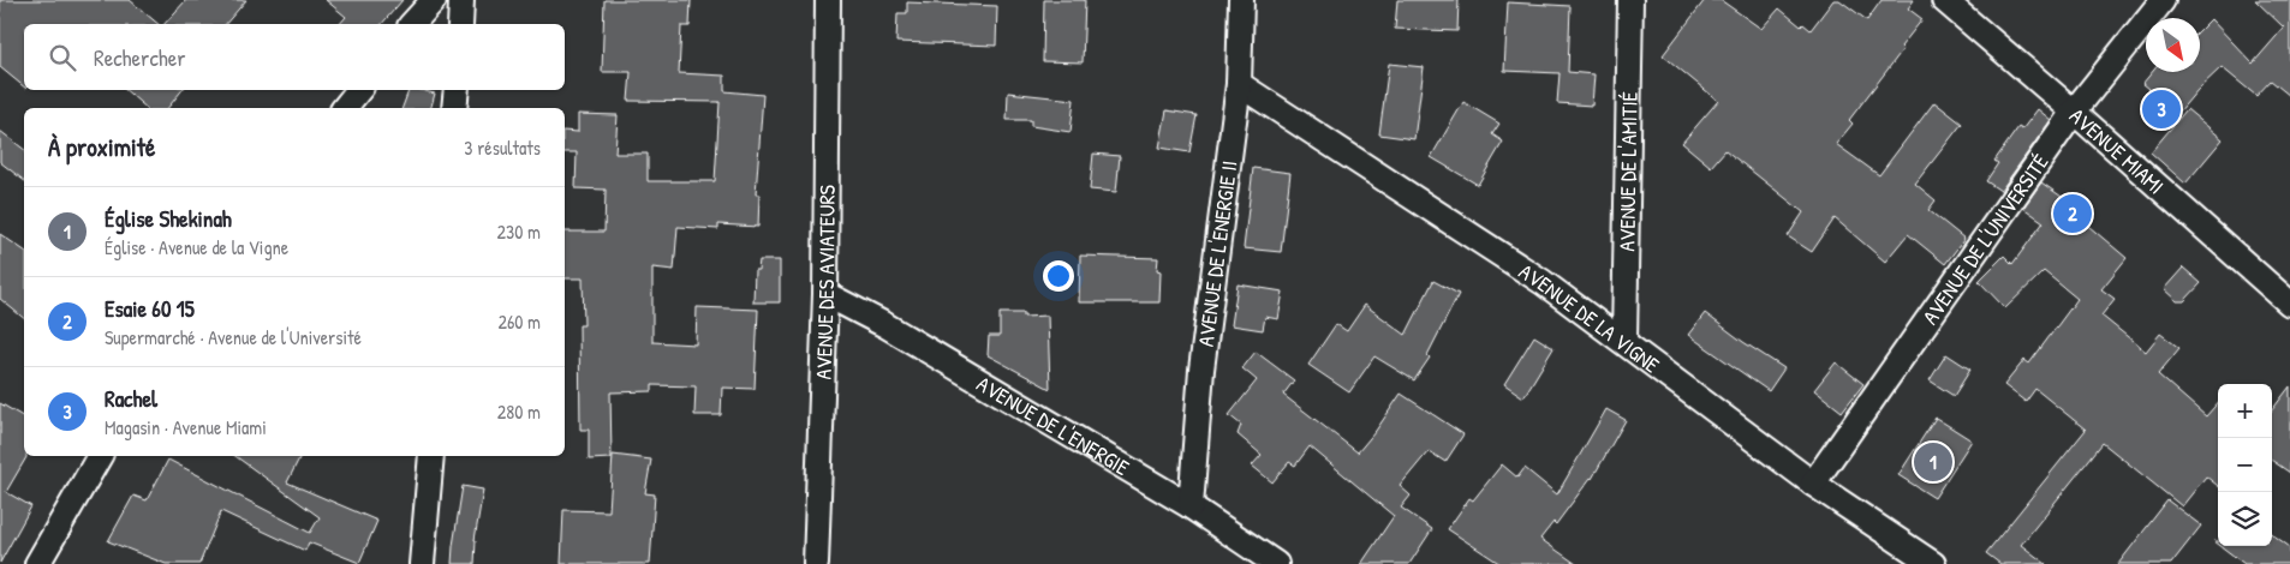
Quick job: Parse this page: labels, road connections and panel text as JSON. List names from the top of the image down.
{
  "streets": {
    "street": [
      "AVENUE MIAMI",
      "AVENUE DE L'AMITIÉ",
      "AVENUE DE L'UNIVERSITÉ",
      "AVENUE DE L'ENERGIE II",
      "AVENUE DES AVIATEURS",
      "AVENUE DE LA VIGNE",
      "AVENUE DE L'ENERGIE"
    ]
  },
  "crossings": [
    ["AVENUE MIAMI", "AVENUE DE L'UNIVERSITÉ"],
    ["AVENUE DE L'AMITIÉ", "AVENUE DE LA VIGNE"],
    ["AVENUE DE L'UNIVERSITÉ", "AVENUE DE LA VIGNE"],
    ["AVENUE DE L'ENERGIE II", "AVENUE DE LA VIGNE"],
    ["AVENUE DE L'ENERGIE II", "AVENUE DE L'ENERGIE"],
    ["AVENUE DES AVIATEURS", "AVENUE DE L'ENERGIE"]
  ],
  "north": "bottom right",
  "page": {
    "search": "Rechercher",
    "pins": ["3", "2", "1"],
    "heading": ["À proximité", "3 résultats"],
    "list": [
      {
        "mark": "1",
        "name": "Église Shekinah",
        "note": "Église · Avenue de la Vigne",
        "value": "230 m"
      },
      {
        "mark": "2",
        "name": "Esaie 60 15",
        "note": "Supermarché · Avenue de l'Université",
        "value": "260 m"
      },
      {
        "mark": "3",
        "name": "Rachel",
        "note": "Magasin · Avenue Miami",
        "value": "280 m"
      }
    ],
    "map_buttons": ["+", "−"]
  }
}
